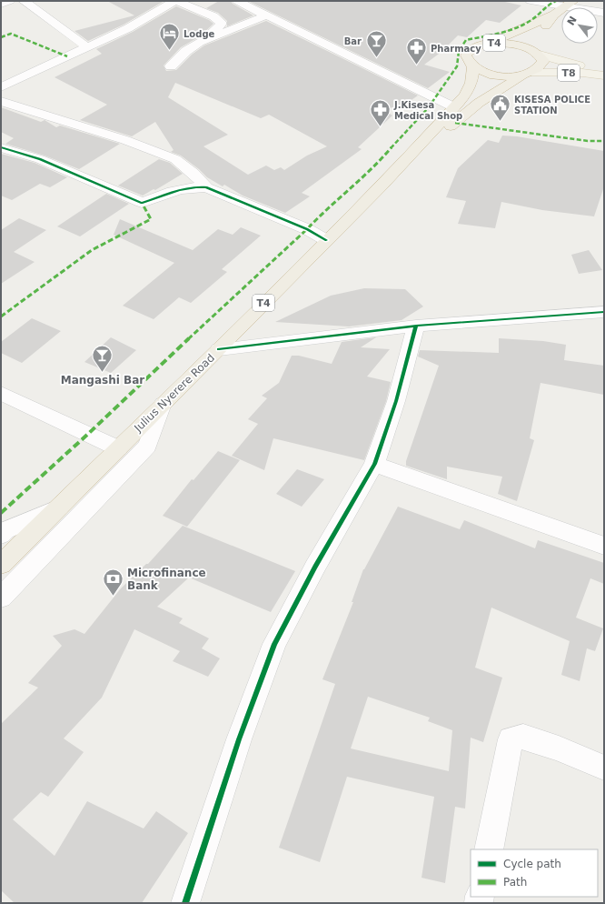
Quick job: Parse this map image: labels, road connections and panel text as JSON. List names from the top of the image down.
{
  "streets": {
    "highway": ["T4", "Julius Nyerere Road"],
    "main road": ["T8"]
  },
  "crossings": [
    ["T8", "Julius Nyerere Road"]
  ],
  "places": {
    "hotel": ["Lodge"],
    "bar": ["Bar", "Mangashi Bar"],
    "pharmacy": ["Pharmacy", "J.Kisesa Medical Shop"],
    "public building": ["KISESA POLICE STATION"],
    "bank": ["Microfinance Bank"]
  },
  "legend": ["Cycle path", "Path"],
  "north": "top left"
}
